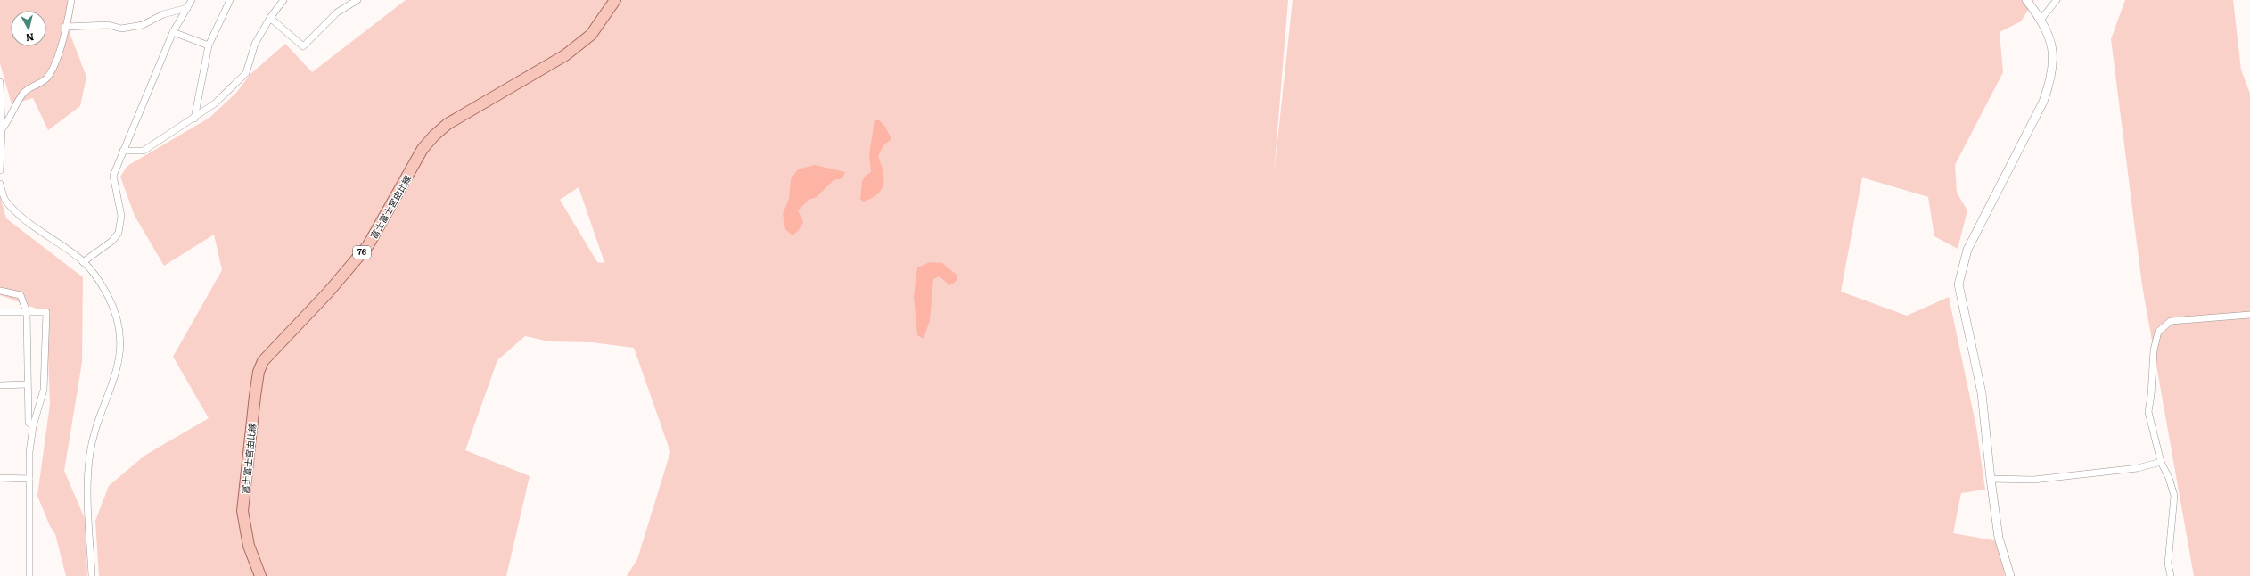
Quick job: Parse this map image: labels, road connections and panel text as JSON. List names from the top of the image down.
{
  "streets": {
    "main road": ["富士富士宮由比線", "76"]
  },
  "north": "bottom"
}
